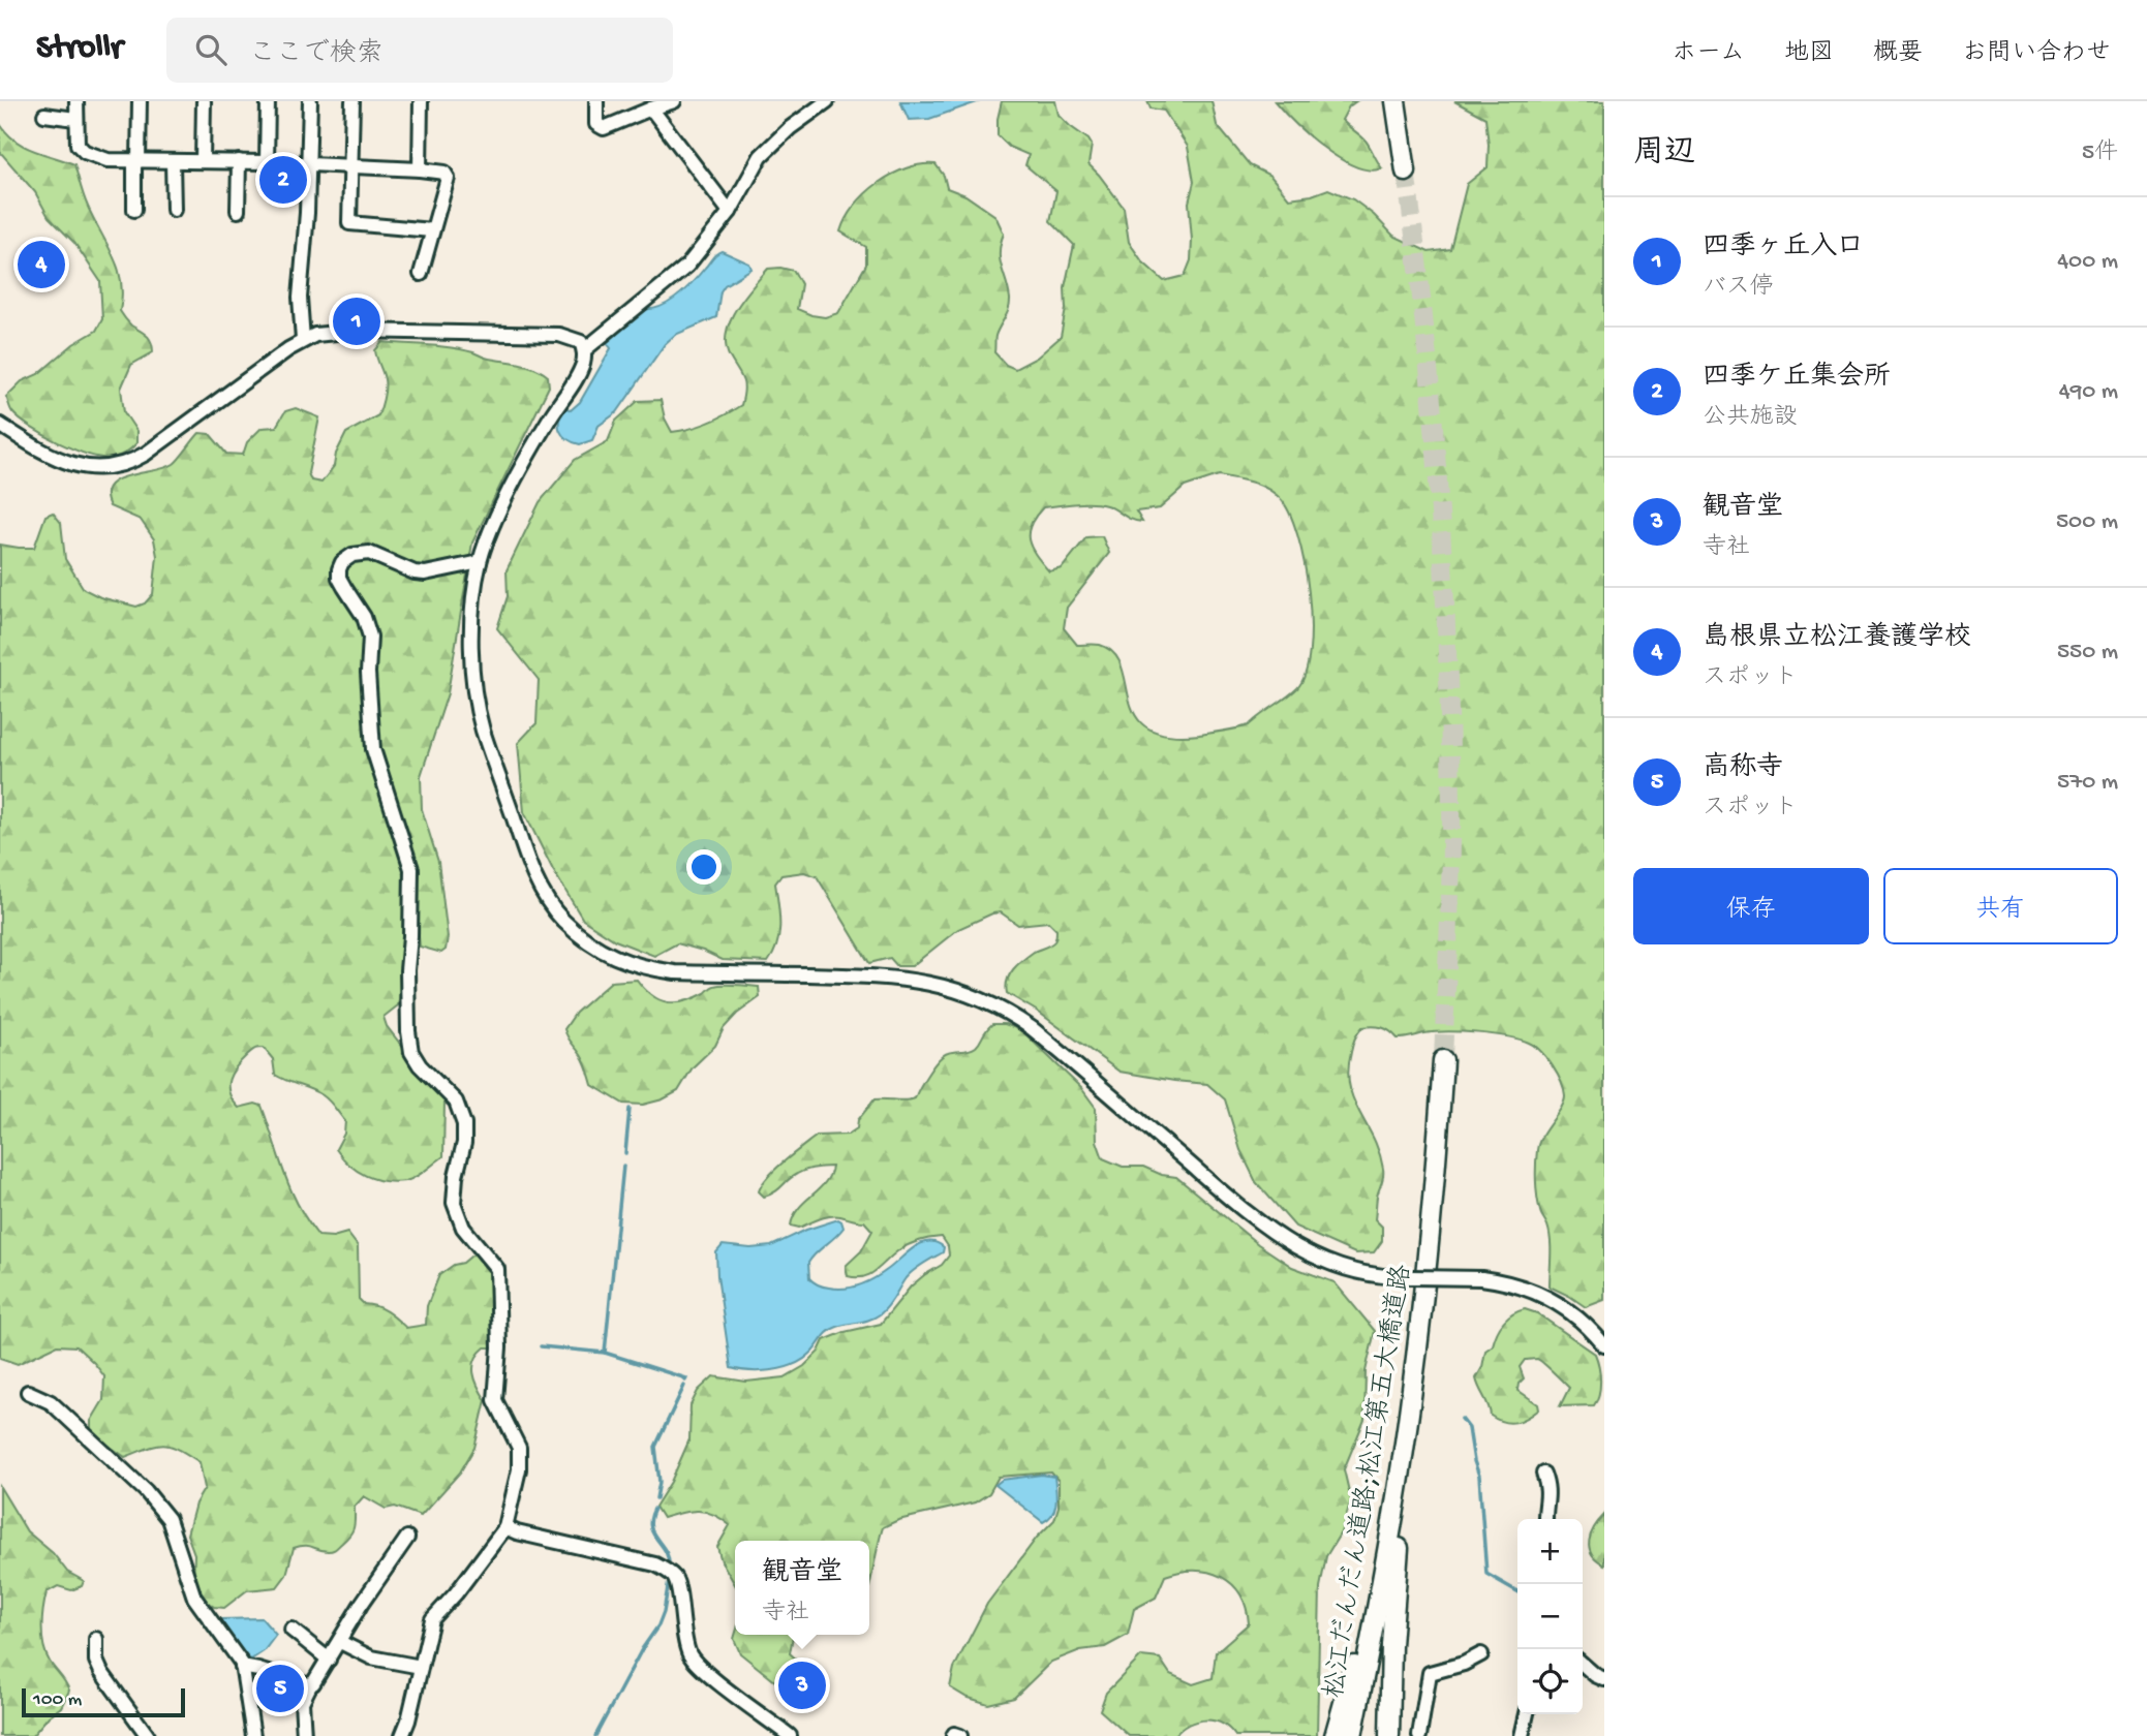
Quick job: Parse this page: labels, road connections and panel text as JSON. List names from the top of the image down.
{
  "streets": {
    "highway": ["松江だんだん道路;松江第五大橋道路"]
  },
  "scale_bar": "100 m",
  "page": {
    "header": "Strollr",
    "search": "ここで検索",
    "nav": [
      "ホーム",
      "地図",
      "概要",
      "お問い合わせ"
    ],
    "heading": ["周辺", "5件"],
    "pins": [
      "2",
      "4",
      "1",
      "3",
      "5"
    ],
    "list": [
      {
        "mark": "1",
        "name": "四季ヶ丘入口",
        "note": "バス停",
        "value": "400 m"
      },
      {
        "mark": "2",
        "name": "四季ケ丘集会所",
        "note": "公共施設",
        "value": "490 m"
      },
      {
        "mark": "3",
        "name": "観音堂",
        "note": "寺社",
        "value": "500 m"
      },
      {
        "mark": "4",
        "name": "島根県立松江養護学校",
        "note": "スポット",
        "value": "550 m"
      },
      {
        "mark": "5",
        "name": "高称寺",
        "note": "スポット",
        "value": "570 m"
      }
    ],
    "buttons": ["保存", "共有"],
    "map_buttons": ["+", "−"],
    "popup": ["観音堂", "寺社"],
    "scale": "100 m"
  }
}
